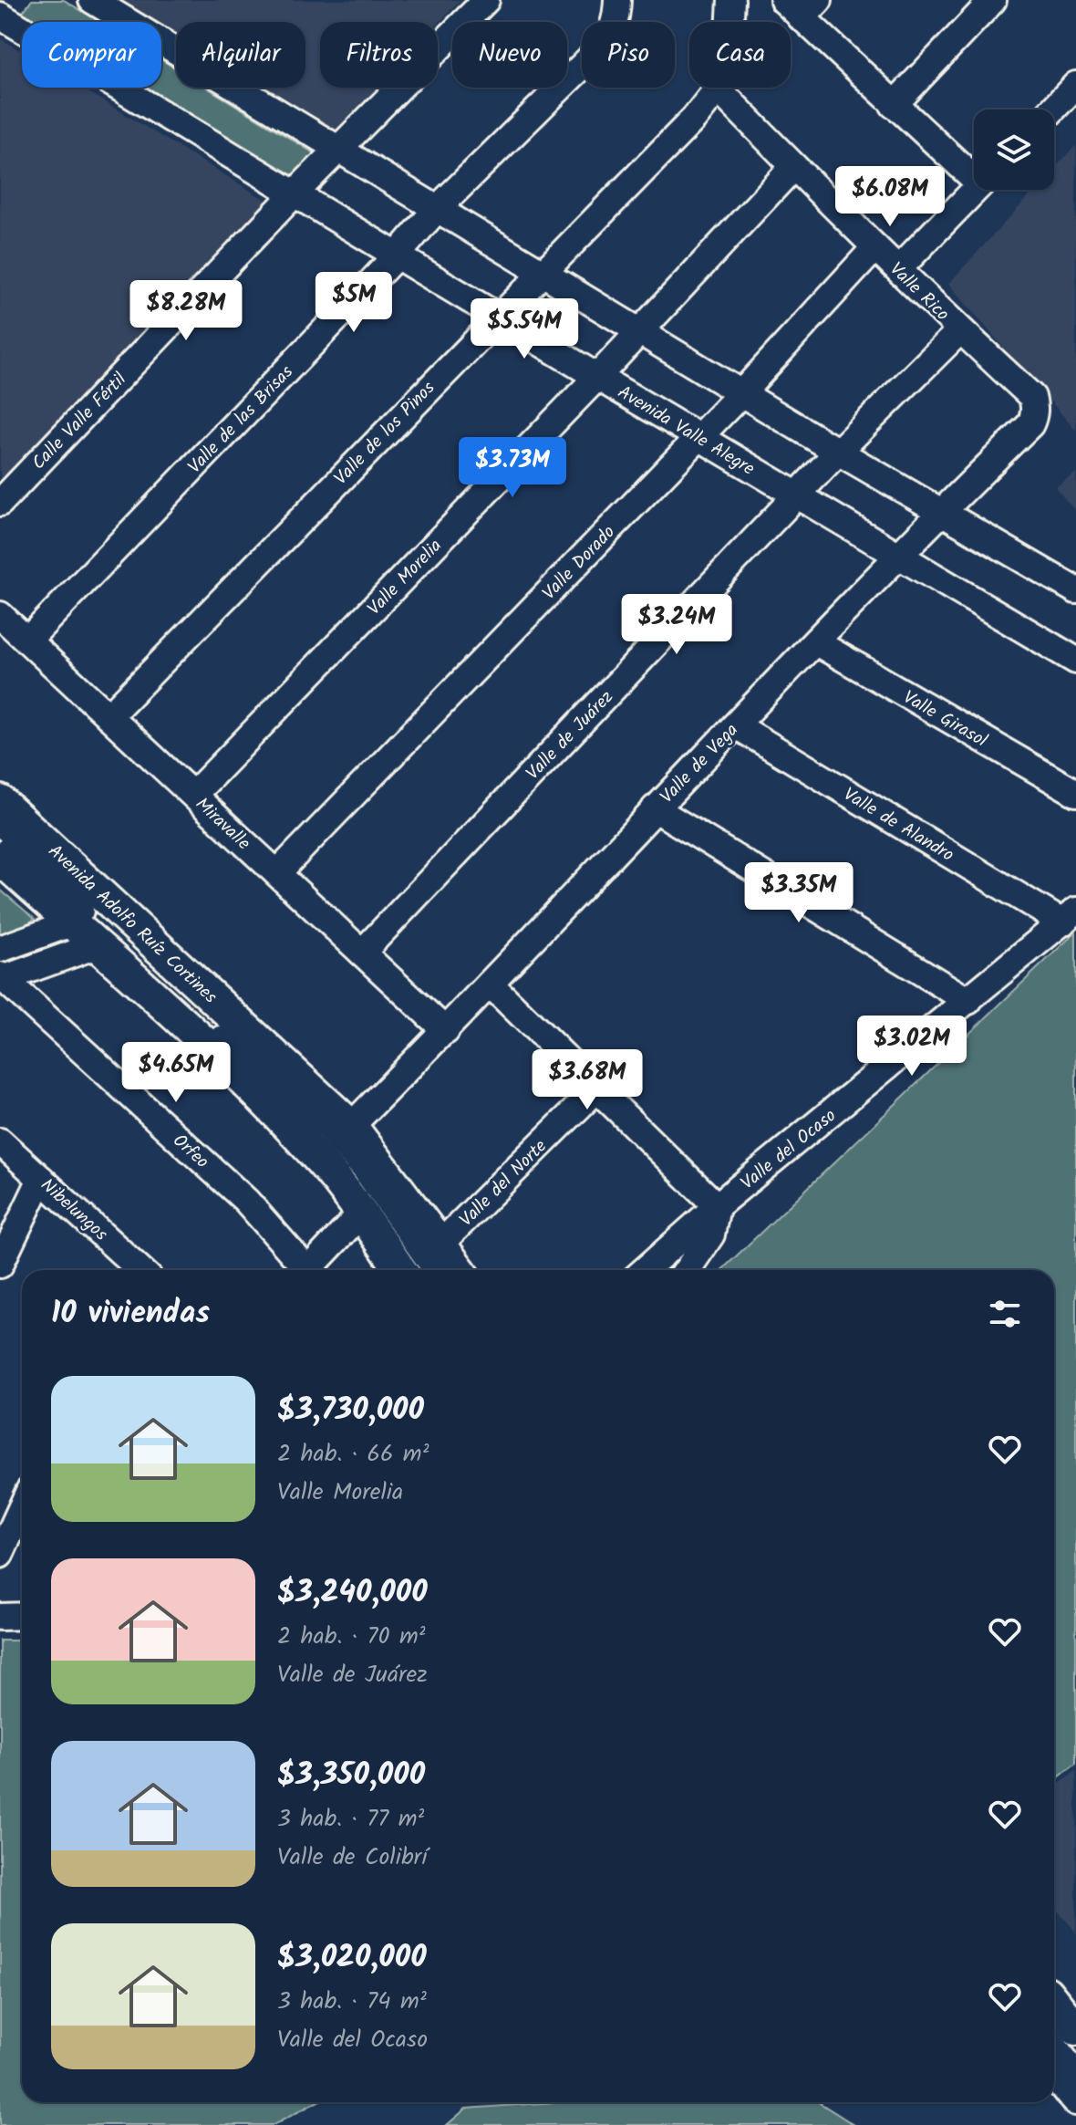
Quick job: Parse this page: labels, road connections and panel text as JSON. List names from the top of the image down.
{
  "streets": {
    "main road": ["Avenida Adolfo Ruíz Cortines"],
    "street": [
      "Valle Rico",
      "Valle de las Brisas",
      "Calle Valle Fértil",
      "Avenida Valle Alegre",
      "Valle de los Pinos",
      "Valle Dorado",
      "Valle Morelia",
      "Valle Girasol",
      "Valle de Juárez",
      "Valle de Vega",
      "Miravalle",
      "Valle de Alandro",
      "Valle del Ocaso",
      "Orfeo",
      "Valle del Norte",
      "Nibelungos"
    ]
  },
  "crossings": [
    ["Valle Rico", "Valle de los Pinos"],
    ["Valle Rico", "Valle Dorado"],
    ["Valle Rico", "Valle Morelia"],
    ["Valle Rico", "Valle de Juárez"],
    ["Valle Rico", "Valle de Vega"],
    ["Valle de las Brisas", "Avenida Valle Alegre"],
    ["Valle de las Brisas", "Miravalle"],
    ["Calle Valle Fértil", "Avenida Valle Alegre"],
    ["Avenida Valle Alegre", "Valle de los Pinos"],
    ["Avenida Valle Alegre", "Valle Dorado"],
    ["Avenida Valle Alegre", "Valle Morelia"],
    ["Avenida Valle Alegre", "Valle de Juárez"],
    ["Avenida Valle Alegre", "Valle de Vega"],
    ["Valle de los Pinos", "Miravalle"],
    ["Valle Dorado", "Miravalle"],
    ["Valle Morelia", "Miravalle"],
    ["Valle Girasol", "Valle de Vega"],
    ["Valle de Juárez", "Miravalle"],
    ["Valle de Vega", "Miravalle"],
    ["Valle de Vega", "Valle de Alandro"],
    ["Valle de Vega", "Avenida Adolfo Ruíz Cortines"],
    ["Valle de Alandro", "Valle del Ocaso"],
    ["Avenida Adolfo Ruíz Cortines", "Valle del Norte"]
  ],
  "page": {
    "chip": [
      "Comprar",
      "Alquilar",
      "Filtros",
      "Nuevo",
      "Piso",
      "Casa"
    ],
    "price": [
      "$6.08M",
      "$5M",
      "$8.28M",
      "$5.54M",
      "$3.73M",
      "$3.24M",
      "$3.35M",
      "$3.02M",
      "$4.65M",
      "$3.68M"
    ],
    "heading": "10 viviendas",
    "list": [
      {
        "name": "$3,730,000",
        "note": "2 hab. · 66 m² · Valle Morelia"
      },
      {
        "name": "$3,240,000",
        "note": "2 hab. · 70 m² · Valle de Juárez"
      },
      {
        "name": "$3,350,000",
        "note": "3 hab. · 77 m² · Valle de Colibrí"
      },
      {
        "name": "$3,020,000",
        "note": "3 hab. · 74 m² · Valle del Ocaso"
      }
    ]
  }
}
